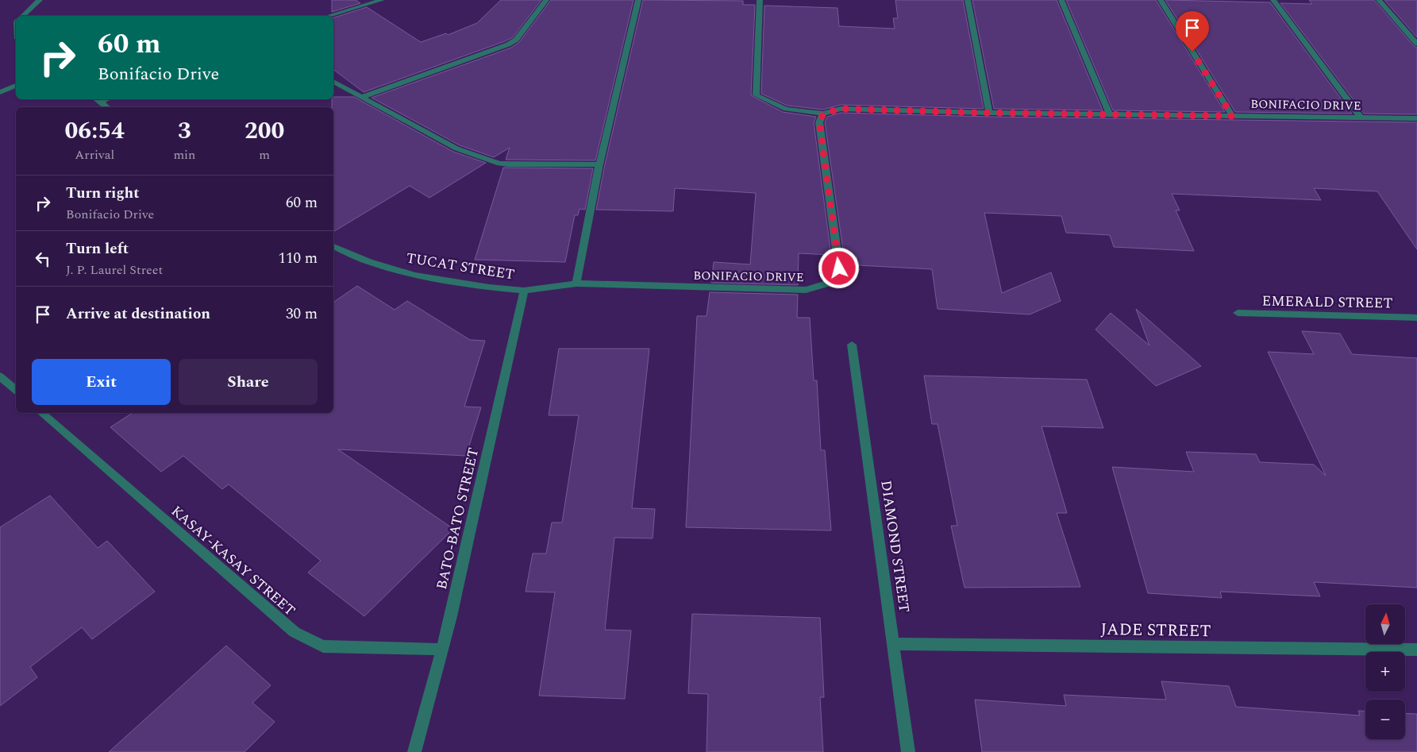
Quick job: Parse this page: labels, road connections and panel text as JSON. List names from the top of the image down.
{
  "streets": {
    "street": [
      "BONIFACIO DRIVE",
      "TUCAT STREET",
      "EMERALD STREET",
      "BATO-BATO STREET",
      "DIAMOND STREET",
      "KASAY-KASAY STREET",
      "JADE STREET"
    ]
  },
  "crossings": [
    ["BONIFACIO DRIVE", "TUCAT STREET"],
    ["TUCAT STREET", "BATO-BATO STREET"],
    ["BATO-BATO STREET", "KASAY-KASAY STREET"],
    ["DIAMOND STREET", "JADE STREET"]
  ],
  "north": "top",
  "page": {
    "turn": ["60 m", "Bonifacio Drive"],
    "eta": [
      "06:54",
      "Arrival",
      "3",
      "min",
      "200",
      "m"
    ],
    "list": [
      {
        "name": "Turn right",
        "note": "Bonifacio Drive",
        "value": "60 m"
      },
      {
        "name": "Turn left",
        "note": "J. P. Laurel Street",
        "value": "110 m"
      },
      {
        "name": "Arrive at destination",
        "value": "30 m"
      }
    ],
    "buttons": ["Exit", "Share"],
    "map_buttons": ["+", "−"]
  }
}
